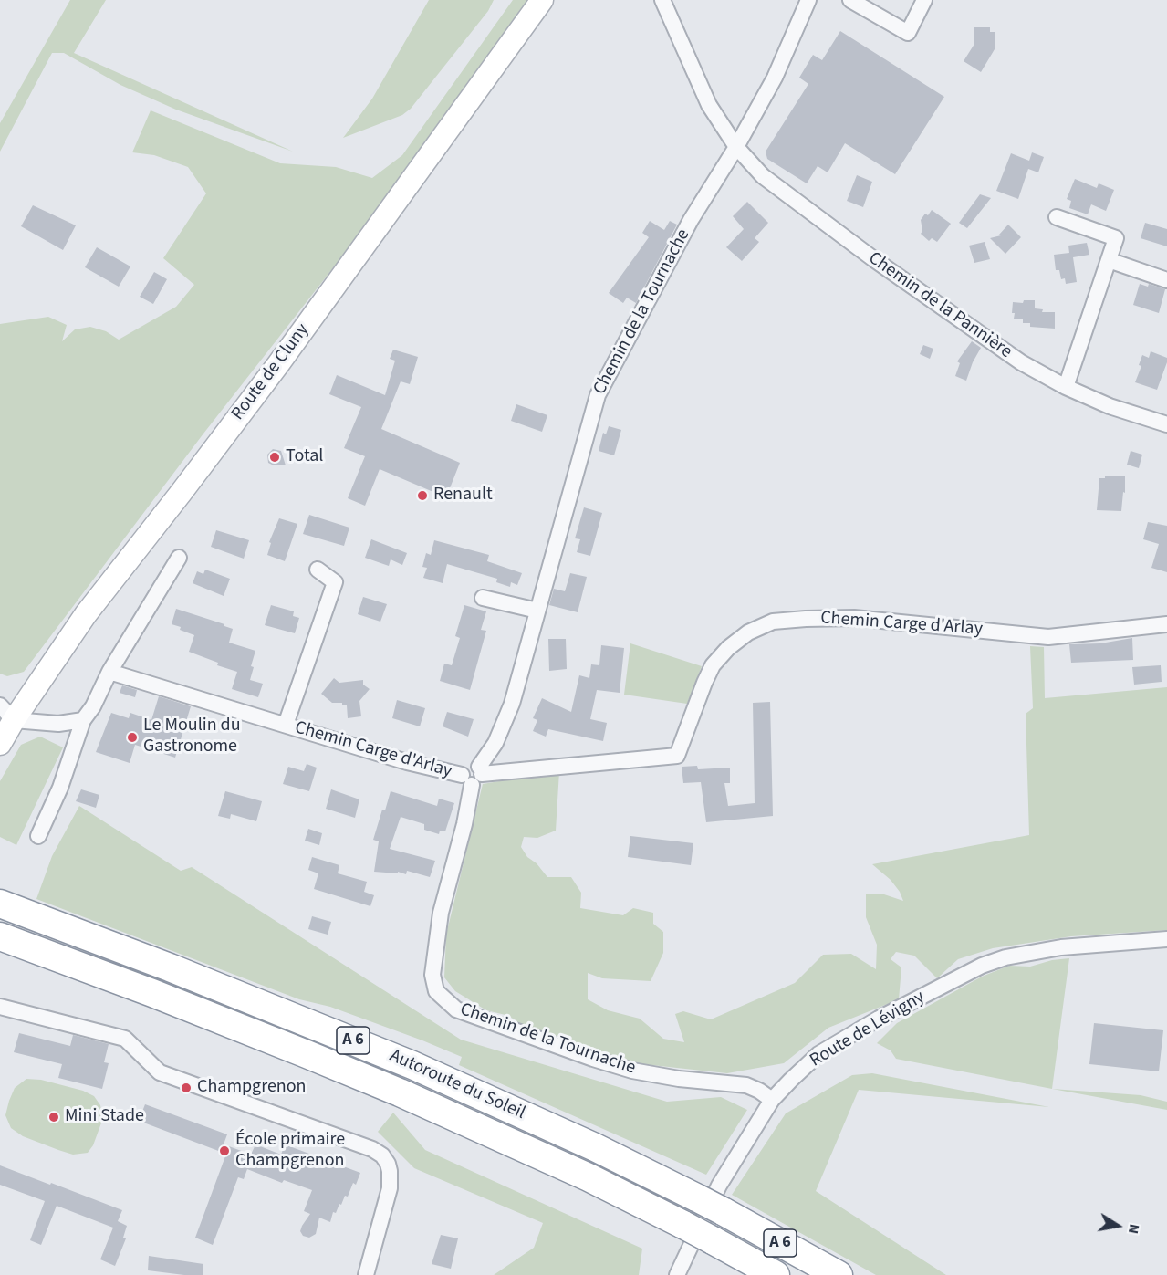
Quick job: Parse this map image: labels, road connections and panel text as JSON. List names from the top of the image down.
{
  "streets": {
    "highway": ["A 6", "Autoroute du Soleil"],
    "main road": ["Route de Cluny"],
    "street": [
      "Chemin de la Pannière",
      "Chemin de la Tournache",
      "Chemin Carge d'Arlay",
      "Route de Lévigny"
    ]
  },
  "crossings": [
    ["Chemin de la Pannière", "Chemin de la Tournache"],
    ["Chemin de la Tournache", "Chemin Carge d'Arlay"],
    ["Chemin de la Tournache", "Route de Lévigny"]
  ],
  "places": [
    "Total",
    "Renault",
    "Le Moulin du Gastronome",
    "Champgrenon",
    "Mini Stade",
    "École primaire Champgrenon"
  ],
  "north": "right"
}
